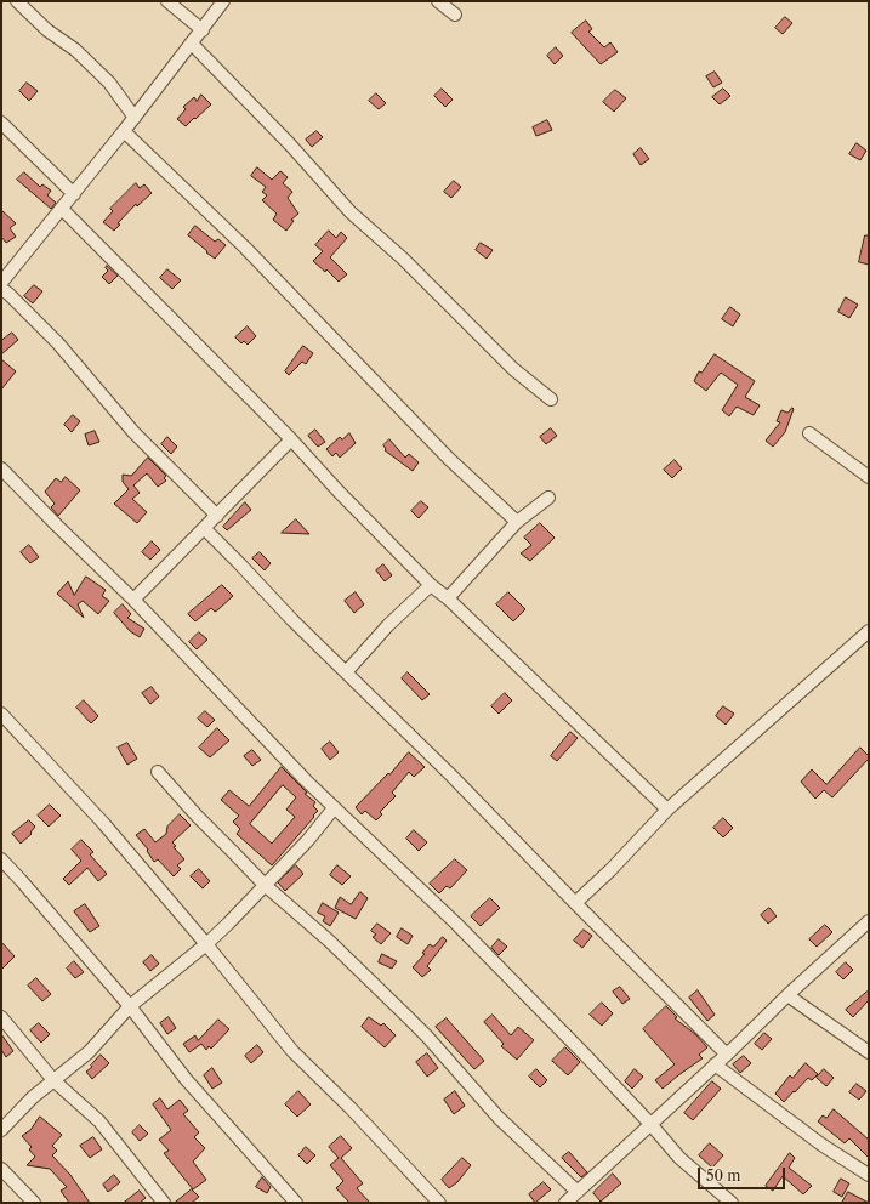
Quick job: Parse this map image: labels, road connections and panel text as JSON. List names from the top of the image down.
{
  "scale_bar": "50 m"
}
